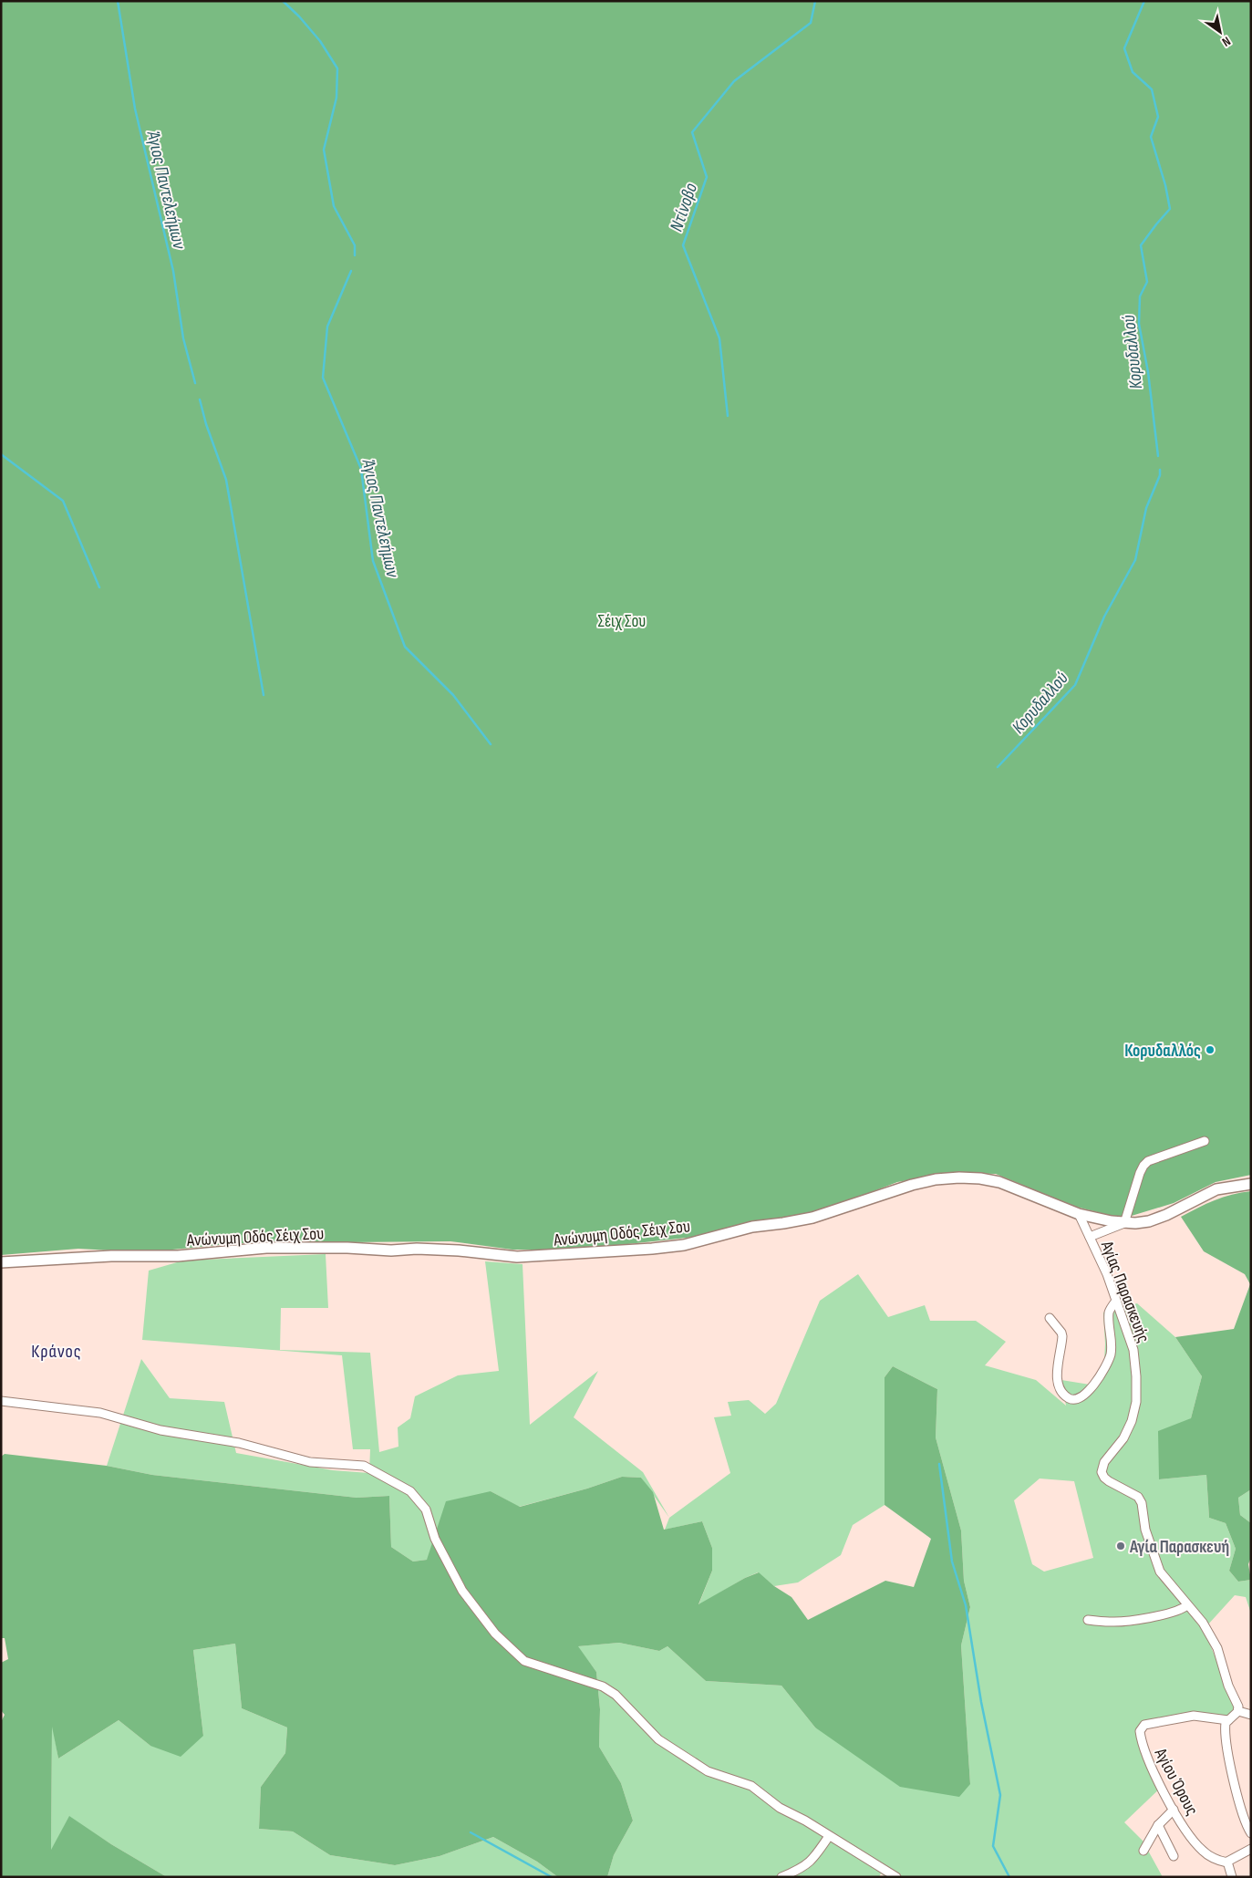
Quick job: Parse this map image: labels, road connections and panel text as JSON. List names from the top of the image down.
{
  "streets": {
    "street": ["Ανώνυμη Οδός Σέιχ Σου", "Αγίας Παρασκευής", "Αγίου Όρους"]
  },
  "crossings": [
    ["Ανώνυμη Οδός Σέιχ Σου", "Αγίας Παρασκευής"]
  ],
  "districts": ["Κράνος"],
  "water": ["Άγιος Παντελεήμων", "Ντίνοβο", "Κορυδαλλού"],
  "parks": ["Σέιχ Σου"],
  "places": ["Κορυδαλλός", "Αγία Παρασκευή"],
  "north": "bottom right"
}
